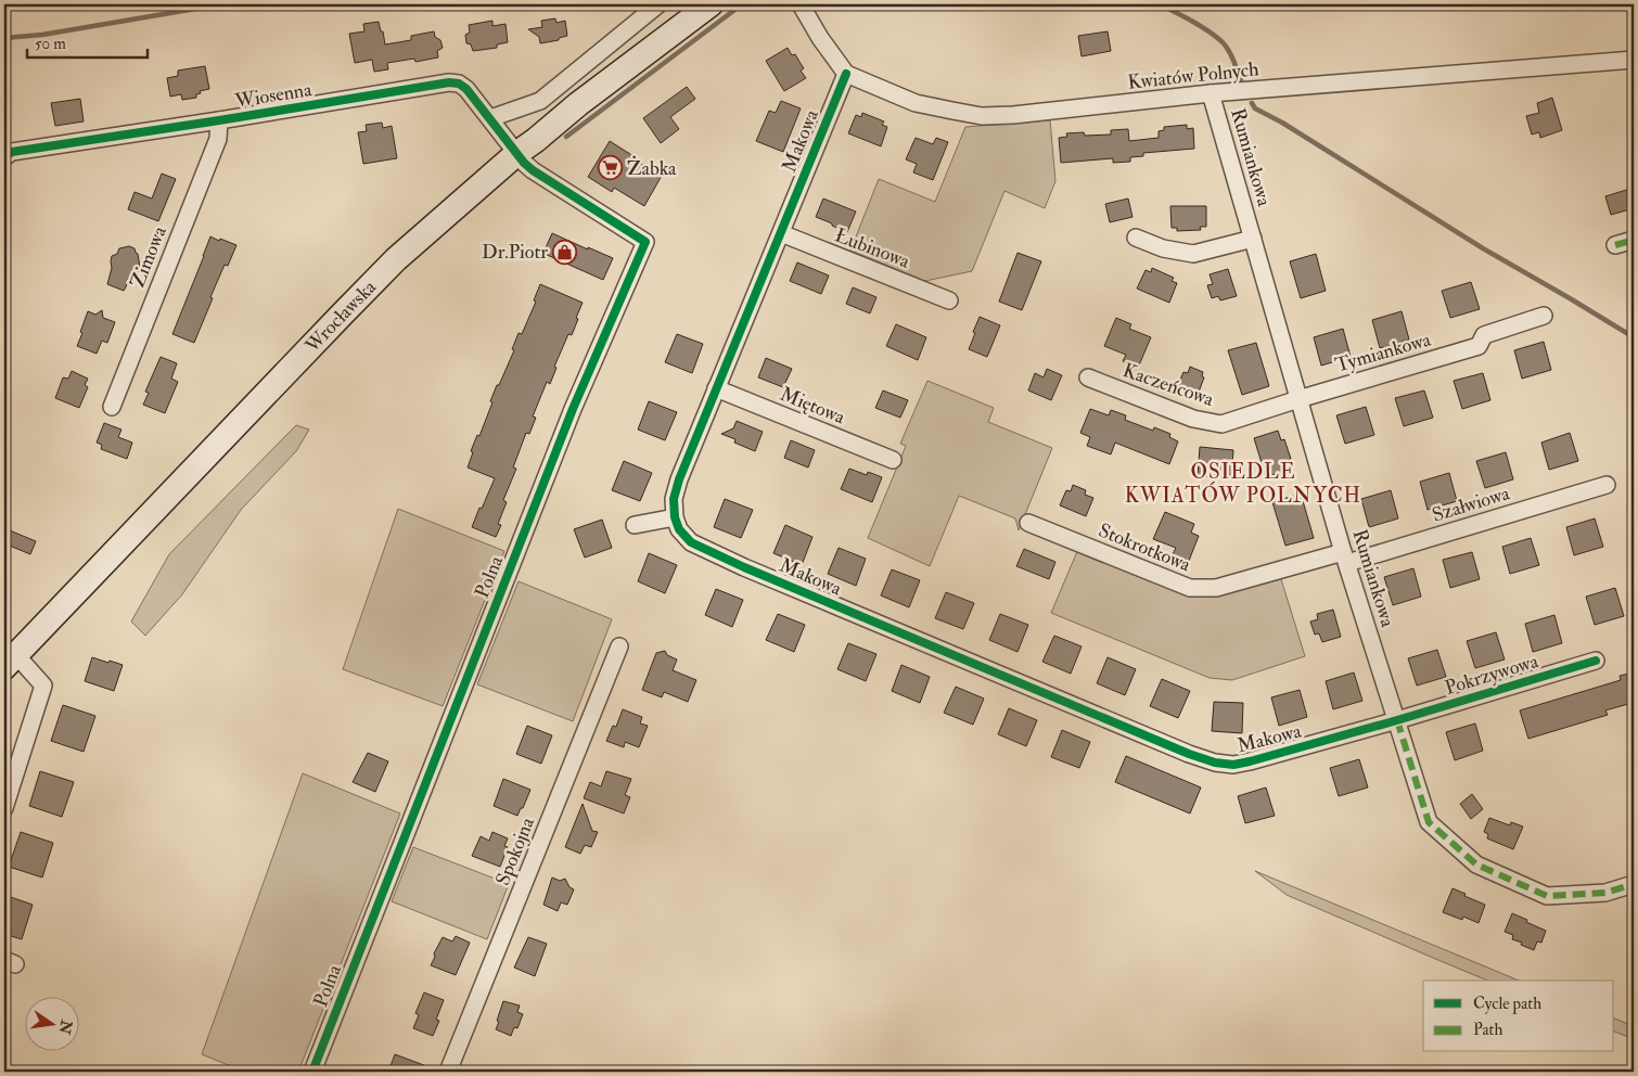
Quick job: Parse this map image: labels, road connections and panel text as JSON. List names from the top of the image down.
{
  "streets": {
    "street": [
      "Kwiatów Polnych",
      "Wiosenna",
      "Makowa",
      "Rumiankowa",
      "Łubinowa",
      "Zimowa",
      "Wrocławska",
      "Tymiankowa",
      "Kaczeńcowa",
      "Miętowa",
      "Szałwiowa",
      "Stokrotkowa",
      "Polna",
      "Pokrzywowa",
      "Spokojna"
    ]
  },
  "crossings": [
    ["Kwiatów Polnych", "Makowa"],
    ["Kwiatów Polnych", "Rumiankowa"],
    ["Wiosenna", "Zimowa"],
    ["Wiosenna", "Wrocławska"],
    ["Wiosenna", "Polna"],
    ["Makowa", "Rumiankowa"],
    ["Makowa", "Łubinowa"],
    ["Makowa", "Miętowa"],
    ["Makowa", "Pokrzywowa"],
    ["Rumiankowa", "Tymiankowa"],
    ["Rumiankowa", "Kaczeńcowa"],
    ["Rumiankowa", "Szałwiowa"],
    ["Rumiankowa", "Stokrotkowa"],
    ["Rumiankowa", "Pokrzywowa"],
    ["Wrocławska", "Polna"],
    ["Tymiankowa", "Kaczeńcowa"],
    ["Szałwiowa", "Stokrotkowa"]
  ],
  "districts": ["OSIEDLE KWIATÓW POLNYCH"],
  "places": {
    "supermarket": ["Żabka"],
    "shop": ["Dr.Piotr"]
  },
  "legend": ["Cycle path", "Path"],
  "scale_bar": "50 m",
  "north": "right"
}
